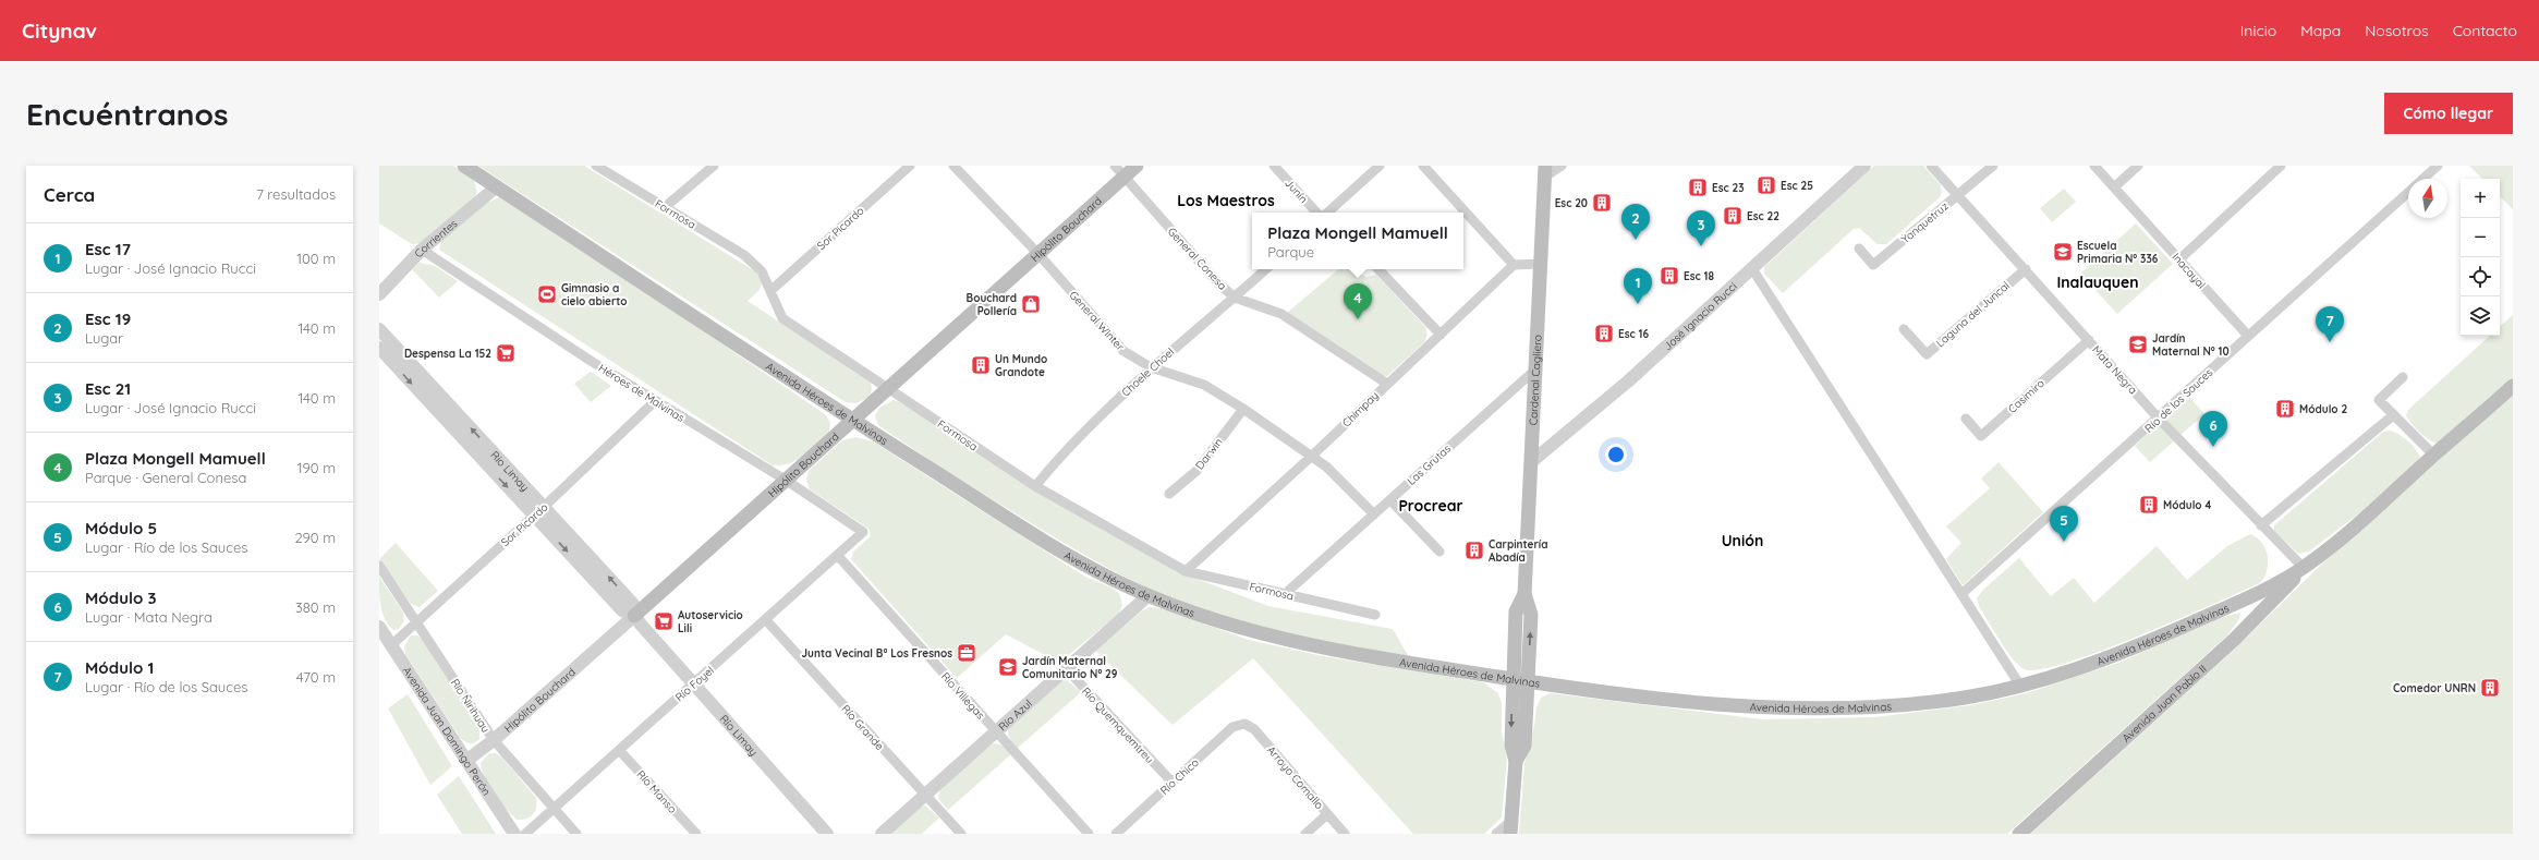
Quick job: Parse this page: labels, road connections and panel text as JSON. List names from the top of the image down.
{
  "streets": {
    "main road": [
      "Hipólito Bouchard",
      "Cardenal Cagliero",
      "Avenida Héroes de Malvinas",
      "Avenida Juan Pablo II"
    ],
    "street": [
      "Junín",
      "Formosa",
      "Yanquetruz",
      "Sor Picardo",
      "Corrientes",
      "General Conesa",
      "Inacayal",
      "Laguna del Juncal",
      "José Ignacio Rucci",
      "General Winter",
      "Mata Negra",
      "Choele Choel",
      "Héroes de Malvinas",
      "Casimiro",
      "Río de los Sauces",
      "Chimpay",
      "Darwin",
      "Las Grutas",
      "Río Limay",
      "Río Foyel",
      "Río Villegas",
      "Río Ñirihuau",
      "Río Azul",
      "Río Quemquemtreu",
      "Río Grande",
      "Avenida Juan Domingo Perón",
      "Río Chico",
      "Arroyo Comallo",
      "Río Manso"
    ]
  },
  "crossings": [
    ["Formosa", "Sor Picardo"],
    ["Formosa", "Hipólito Bouchard"],
    ["Formosa", "Choele Choel"],
    ["Formosa", "Chimpay"],
    ["Formosa", "Las Grutas"],
    ["Yanquetruz", "Mata Negra"],
    ["Sor Picardo", "Héroes de Malvinas"],
    ["Sor Picardo", "Río Limay"],
    ["Sor Picardo", "Río Ñirihuau"],
    ["Sor Picardo", "Avenida Juan Domingo Perón"],
    ["Hipólito Bouchard", "General Conesa"],
    ["Hipólito Bouchard", "General Winter"],
    ["Hipólito Bouchard", "Héroes de Malvinas"],
    ["Hipólito Bouchard", "Avenida Héroes de Malvinas"],
    ["Hipólito Bouchard", "Río Limay"],
    ["Hipólito Bouchard", "Río Ñirihuau"],
    ["Hipólito Bouchard", "Avenida Juan Domingo Perón"],
    ["Corrientes", "Héroes de Malvinas"],
    ["Corrientes", "Avenida Héroes de Malvinas"],
    ["General Conesa", "Choele Choel"],
    ["General Conesa", "Chimpay"],
    ["Inacayal", "Río de los Sauces"],
    ["Laguna del Juncal", "Mata Negra"],
    ["José Ignacio Rucci", "Cardenal Cagliero"],
    ["General Winter", "Choele Choel"],
    ["General Winter", "Chimpay"],
    ["General Winter", "Darwin"],
    ["General Winter", "Las Grutas"],
    ["Mata Negra", "Casimiro"],
    ["Mata Negra", "Río de los Sauces"],
    ["Mata Negra", "Avenida Héroes de Malvinas"],
    ["Mata Negra", "Avenida Juan Pablo II"],
    ["Cardenal Cagliero", "Avenida Héroes de Malvinas"],
    ["Cardenal Cagliero", "Las Grutas"],
    ["Héroes de Malvinas", "Río Foyel"],
    ["Avenida Héroes de Malvinas", "Avenida Juan Pablo II"],
    ["Avenida Héroes de Malvinas", "Río Azul"],
    ["Río Limay", "Río Foyel"],
    ["Río Foyel", "Río Villegas"],
    ["Río Foyel", "Río Ñirihuau"],
    ["Río Foyel", "Río Grande"],
    ["Río Foyel", "Río Manso"],
    ["Río Villegas", "Río Azul"],
    ["Río Azul", "Río Quemquemtreu"],
    ["Río Azul", "Río Grande"],
    ["Río Quemquemtreu", "Río Chico"],
    ["Río Chico", "Arroyo Comallo"]
  ],
  "districts": [
    "Los Maestros",
    "Inalauquen",
    "Procrear",
    "Unión"
  ],
  "places": {
    "building": [
      "Esc 25",
      "Esc 23",
      "Esc 20",
      "Esc 22",
      "Esc 18",
      "Esc 16",
      "Un Mundo Grandote",
      "Módulo 2",
      "Módulo 4",
      "Carpintería Abadía",
      "Comedor UNRN"
    ],
    "school or university": ["Escuela Primaria N° 336", "Jardín Maternal N° 10", "Jardín Maternal Comunitario N° 29"],
    "sports": ["Gimnasio a cielo abierto"],
    "shop": ["Bouchard Pollería"],
    "supermarket": ["Despensa La 152", "Autoservicio Lili"],
    "office": ["Junta Vecinal B° Los Fresnos"]
  },
  "north": "top",
  "page": {
    "header": "Citynav",
    "nav": [
      "Inicio",
      "Mapa",
      "Nosotros",
      "Contacto"
    ],
    "buttons": "Cómo llegar",
    "title": "Encuéntranos",
    "heading": ["Cerca", "7 resultados"],
    "map_buttons": ["+", "−"],
    "pins": [
      "2",
      "3",
      "1",
      "4",
      "7",
      "6",
      "5"
    ],
    "popup": ["Plaza Mongell Mamuell", "Parque"],
    "list": [
      {
        "mark": "1",
        "name": "Esc 17",
        "note": "Lugar · José Ignacio Rucci",
        "value": "100 m"
      },
      {
        "mark": "2",
        "name": "Esc 19",
        "note": "Lugar",
        "value": "140 m"
      },
      {
        "mark": "3",
        "name": "Esc 21",
        "note": "Lugar · José Ignacio Rucci",
        "value": "140 m"
      },
      {
        "mark": "4",
        "name": "Plaza Mongell Mamuell",
        "note": "Parque · General Conesa",
        "value": "190 m"
      },
      {
        "mark": "5",
        "name": "Módulo 5",
        "note": "Lugar · Río de los Sauces",
        "value": "290 m"
      },
      {
        "mark": "6",
        "name": "Módulo 3",
        "note": "Lugar · Mata Negra",
        "value": "380 m"
      },
      {
        "mark": "7",
        "name": "Módulo 1",
        "note": "Lugar · Río de los Sauces",
        "value": "470 m"
      }
    ]
  }
}
